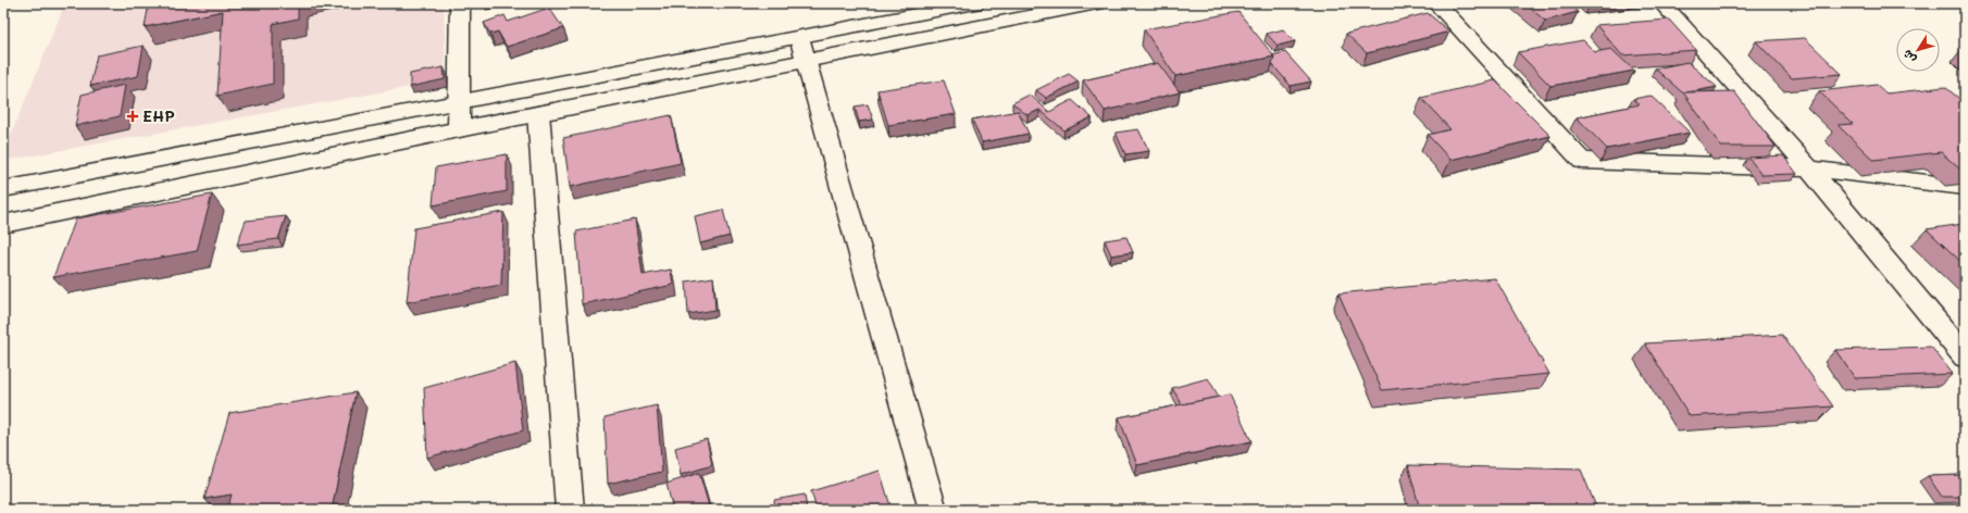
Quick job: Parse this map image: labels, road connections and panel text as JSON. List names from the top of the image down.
{
  "places": {
    "health": ["EHP"]
  },
  "north": "bottom left"
}
